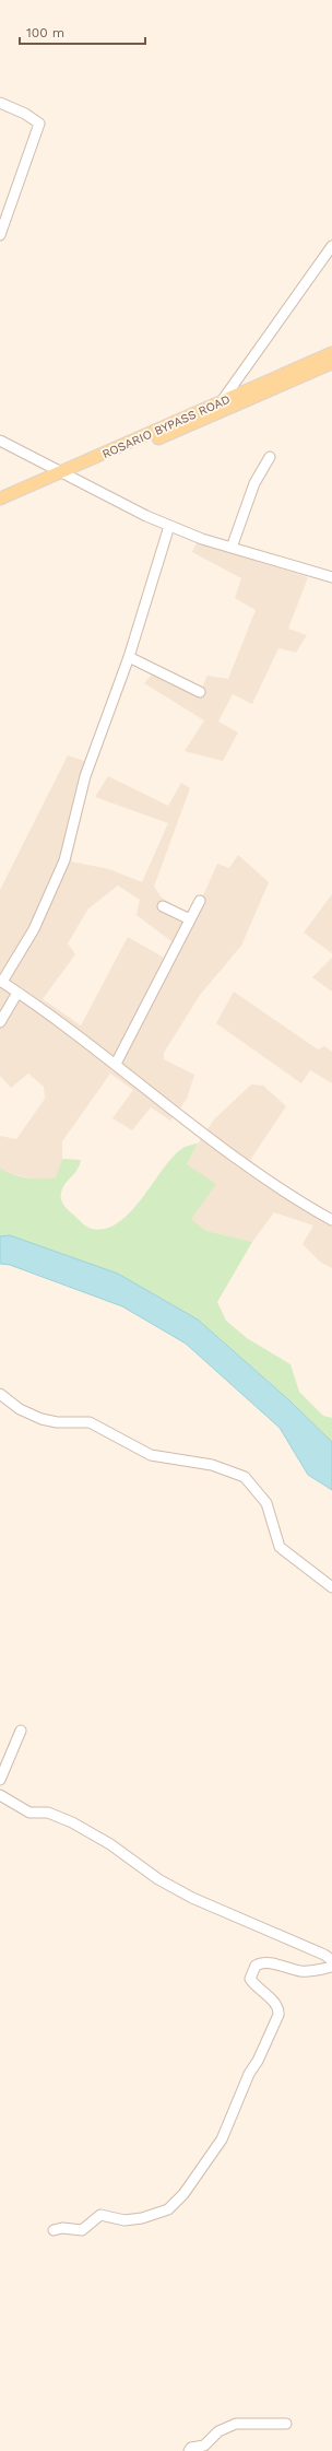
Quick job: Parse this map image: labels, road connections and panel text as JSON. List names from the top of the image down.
{
  "streets": {
    "main road": ["ROSARIO BYPASS ROAD"]
  },
  "scale_bar": "100 m"
}
